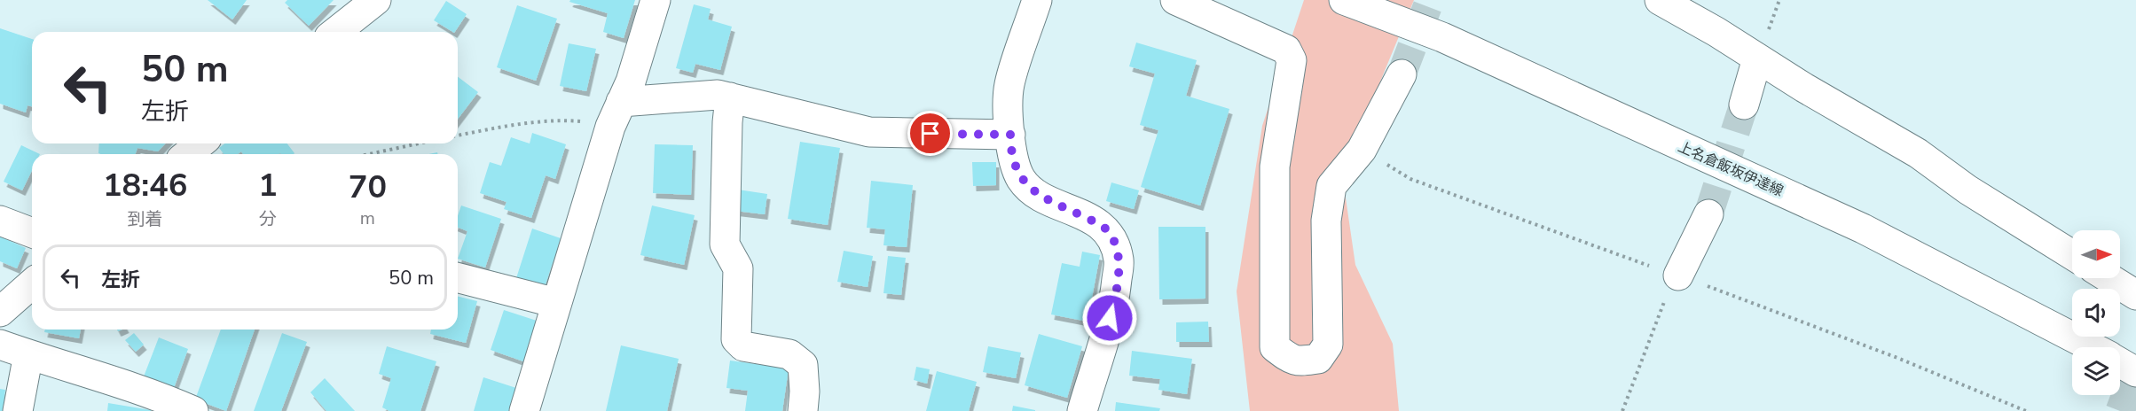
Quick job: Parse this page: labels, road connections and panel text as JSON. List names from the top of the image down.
{
  "streets": {
    "street": ["上名倉飯坂伊達線"]
  },
  "north": "right",
  "page": {
    "turn": ["50 m", "左折"],
    "eta": [
      "18:46",
      "到着",
      "1",
      "分",
      "70",
      "m"
    ],
    "list": [
      {
        "name": "左折",
        "value": "50 m"
      }
    ]
  }
}
